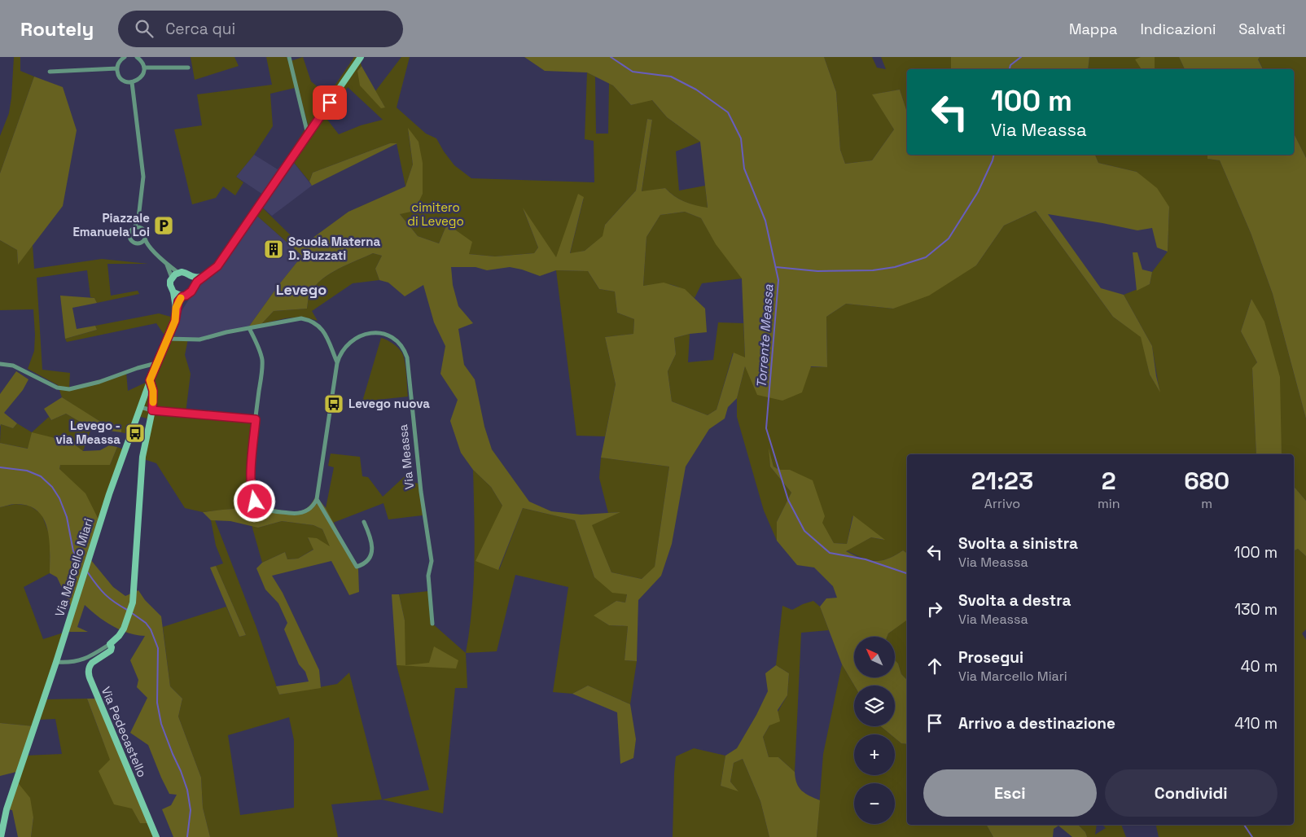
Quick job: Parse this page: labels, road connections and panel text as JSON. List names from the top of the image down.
{
  "streets": {
    "main road": ["Via Marcello Miari", "Via Pedecastello"],
    "street": ["Via Meassa"]
  },
  "crossings": [
    ["Via Meassa", "Via Marcello Miari"]
  ],
  "districts": ["Levego"],
  "water": ["Torrente Meassa"],
  "parks": ["cimitero di Levego"],
  "places": {
    "parking": ["Piazzale Emanuela Loi"],
    "building": ["Scuola Materna D. Buzzati"],
    "bus stop": ["Levego nuova", "Levego - via Meassa"]
  },
  "north": "top left",
  "page": {
    "header": "Routely",
    "search": "Cerca qui",
    "nav": ["Mappa", "Indicazioni", "Salvati"],
    "turn": ["100 m", "Via Meassa"],
    "eta": [
      "21:23",
      "Arrivo",
      "2",
      "min",
      "680",
      "m"
    ],
    "list": [
      {
        "name": "Svolta a sinistra",
        "note": "Via Meassa",
        "value": "100 m"
      },
      {
        "name": "Svolta a destra",
        "note": "Via Meassa",
        "value": "130 m"
      },
      {
        "name": "Prosegui",
        "note": "Via Marcello Miari",
        "value": "40 m"
      },
      {
        "name": "Arrivo a destinazione",
        "value": "410 m"
      }
    ],
    "map_buttons": ["+", "−"],
    "buttons": ["Esci", "Condividi"]
  }
}
